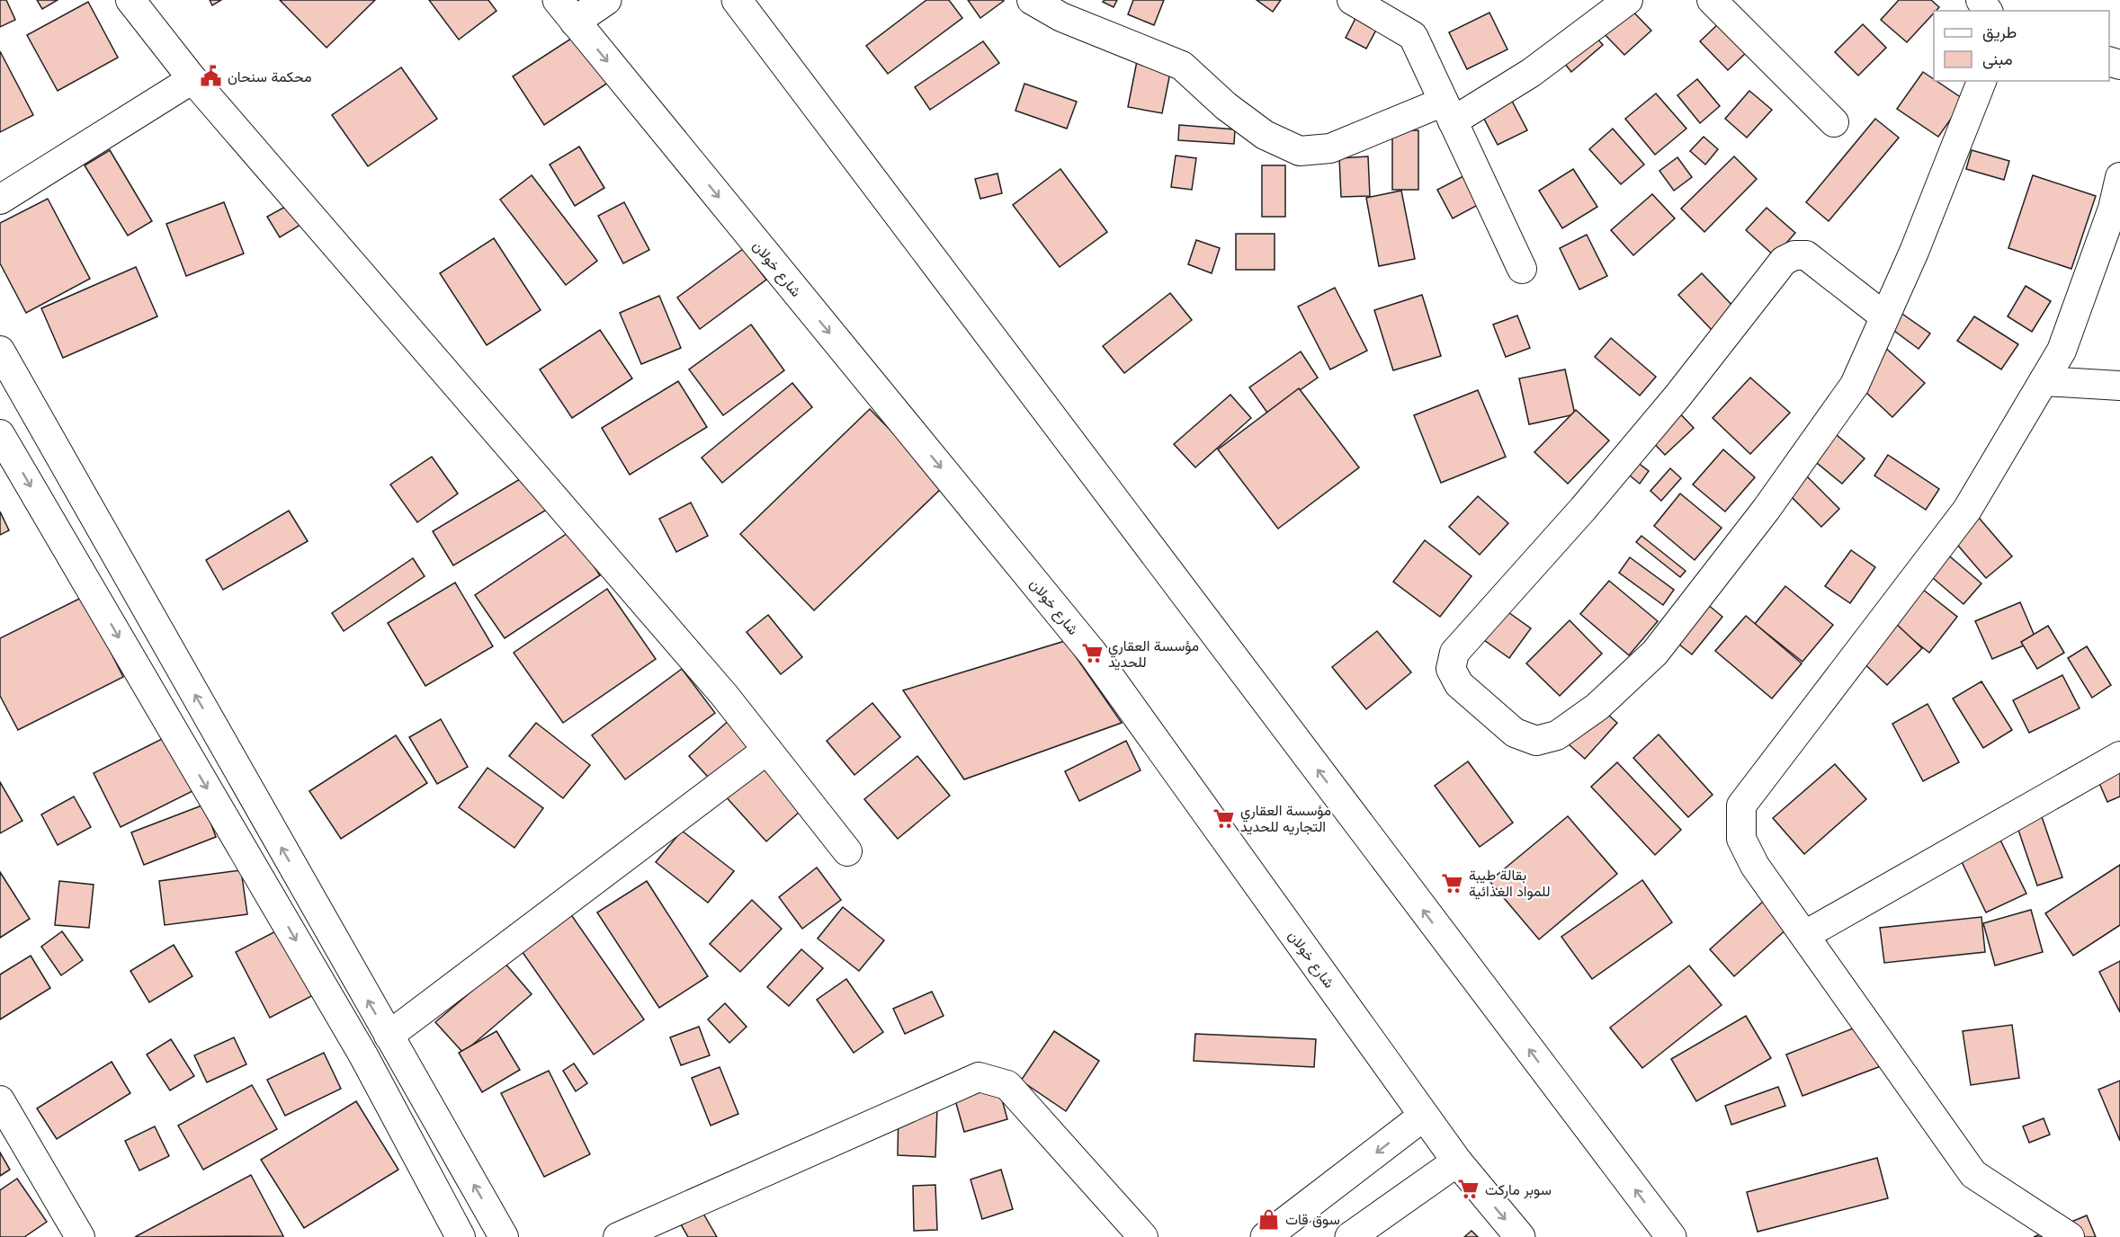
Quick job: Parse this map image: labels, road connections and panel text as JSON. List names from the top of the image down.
{
  "streets": {
    "main road": ["شارع خولان"]
  },
  "places": {
    "public building": ["محكمة سنحان"],
    "supermarket": [
      "مؤسسة العقاري للحديد",
      "مؤسسة العقاري التجاريه للحديد",
      "بقالة طيبة للمواد الغذائية",
      "سوبر ماركت"
    ],
    "shop": ["سوق قات"]
  },
  "legend": ["طريق", "مبنى"]
}
